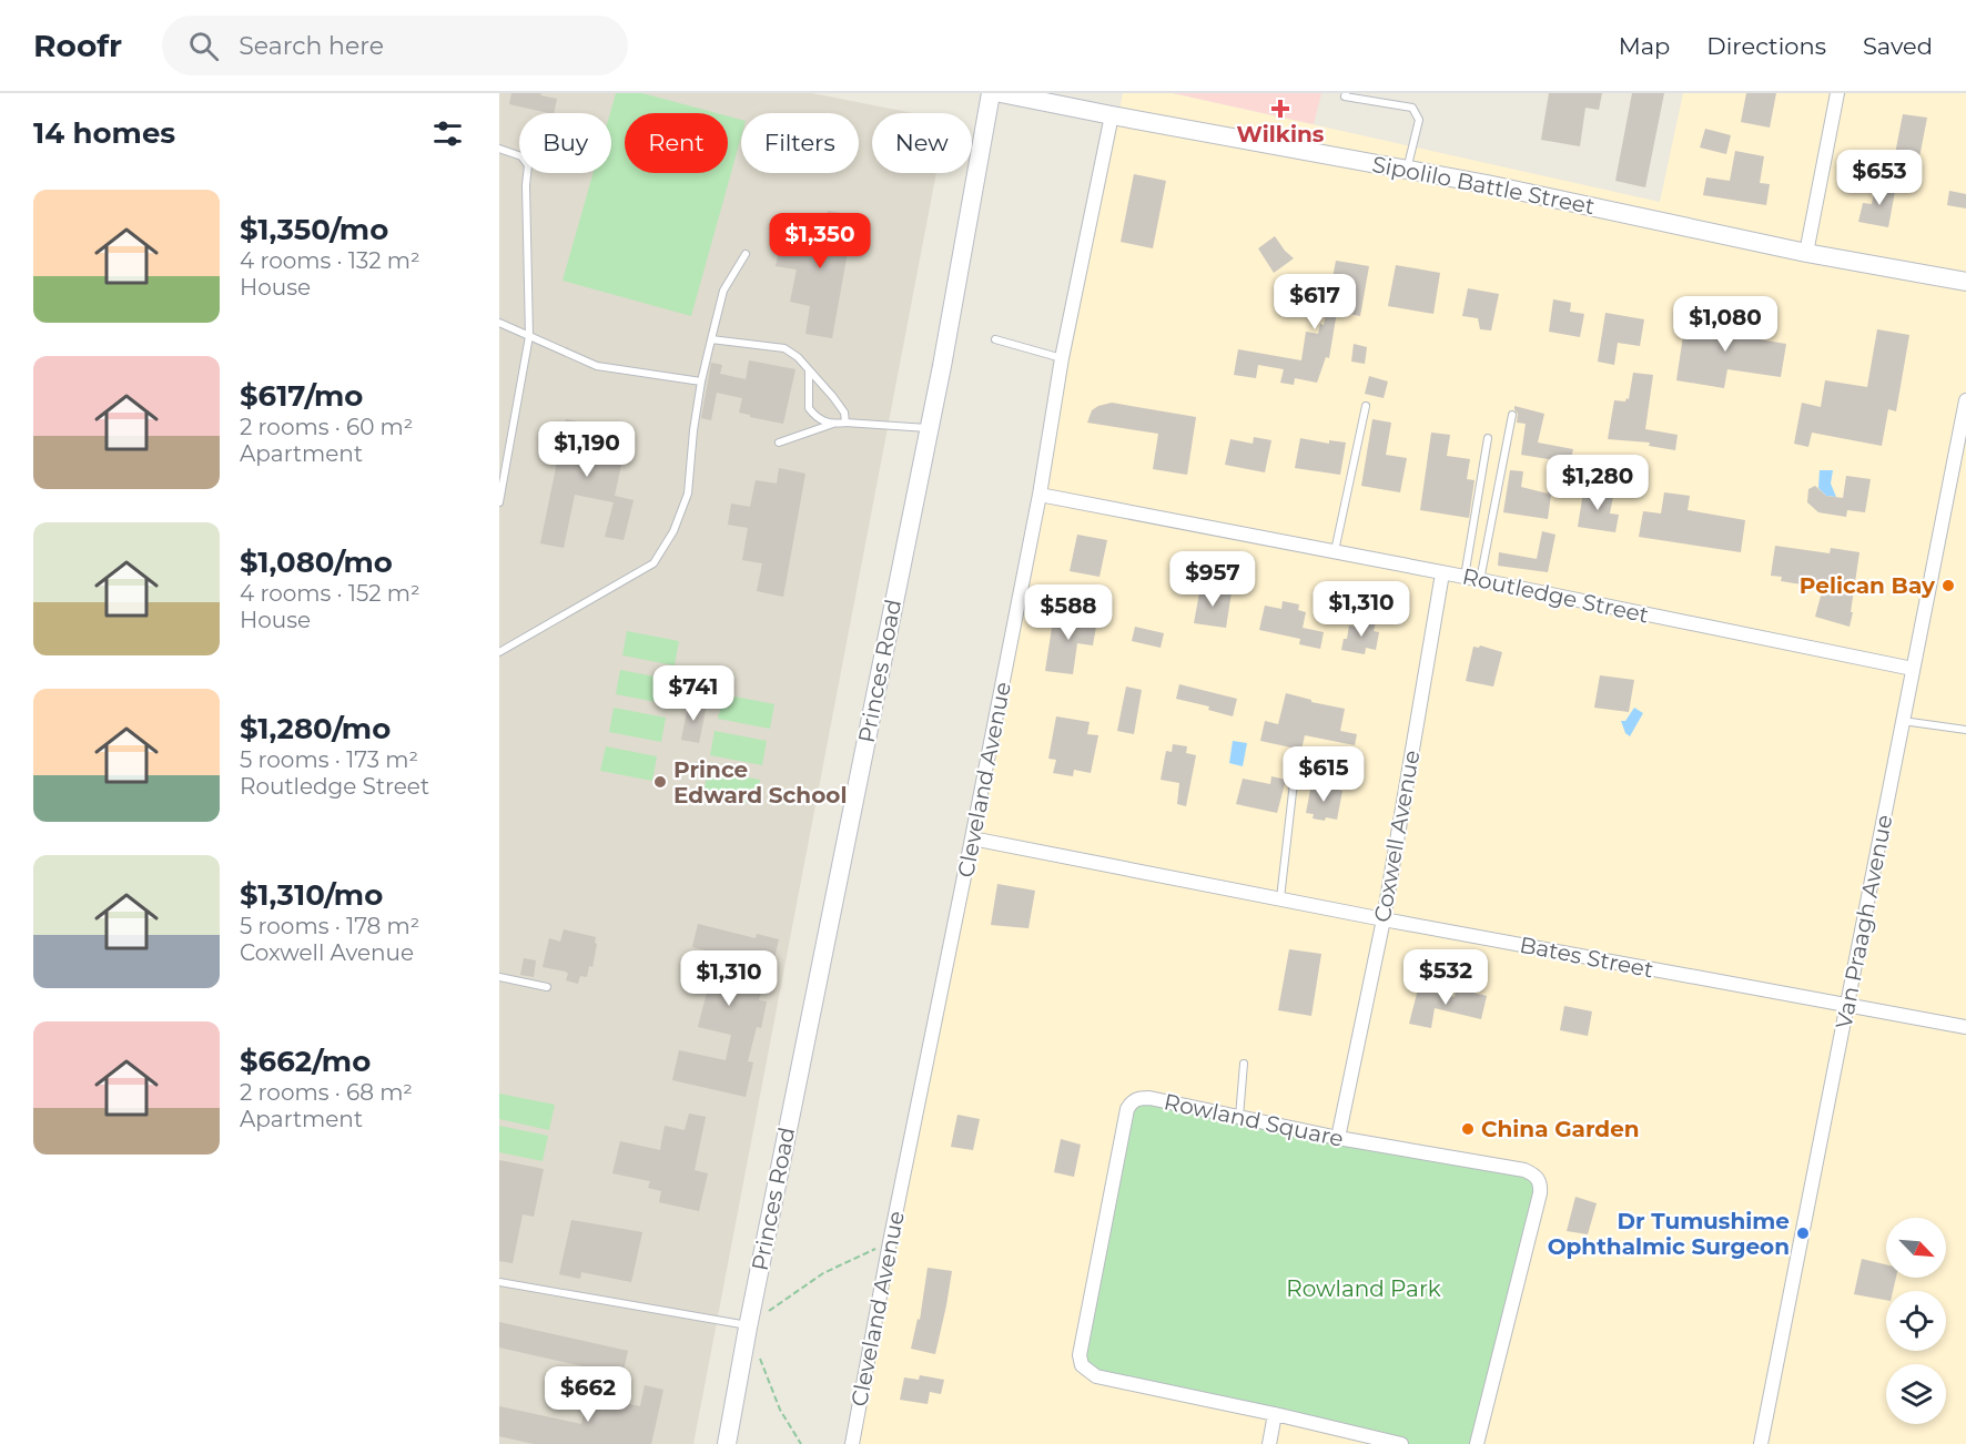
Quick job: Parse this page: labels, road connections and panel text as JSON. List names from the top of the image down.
{
  "streets": {
    "main road": ["Sipolilo Battle Street", "Princes Road"],
    "street": [
      "Routledge Street",
      "Cleveland Avenue",
      "Coxwell Avenue",
      "Van Praagh Avenue",
      "Bates Street",
      "Rowland Square"
    ]
  },
  "crossings": [
    ["Sipolilo Battle Street", "Cleveland Avenue"],
    ["Routledge Street", "Cleveland Avenue"],
    ["Routledge Street", "Coxwell Avenue"],
    ["Routledge Street", "Van Praagh Avenue"],
    ["Cleveland Avenue", "Bates Street"],
    ["Coxwell Avenue", "Bates Street"],
    ["Coxwell Avenue", "Rowland Square"],
    ["Van Praagh Avenue", "Bates Street"]
  ],
  "parks": ["Rowland Park"],
  "places": {
    "health": ["Wilkins"],
    "other": [
      "Pelican Bay",
      "Prince Edward School",
      "China Garden",
      "Dr Tumushime Ophthalmic Surgeon"
    ]
  },
  "north": "bottom right",
  "page": {
    "header": "Roofr",
    "search": "Search here",
    "nav": ["Map", "Directions", "Saved"],
    "heading": "14 homes",
    "chip": [
      "Buy",
      "Rent",
      "Filters",
      "New"
    ],
    "price": [
      "$653",
      "$1,350",
      "$617",
      "$1,080",
      "$1,190",
      "$1,280",
      "$957",
      "$1,310",
      "$588",
      "$741",
      "$615",
      "$532",
      "$1,310",
      "$662"
    ],
    "list": [
      {
        "name": "$1,350/mo",
        "note": "4 rooms · 132 m² · House"
      },
      {
        "name": "$617/mo",
        "note": "2 rooms · 60 m² · Apartment"
      },
      {
        "name": "$1,080/mo",
        "note": "4 rooms · 152 m² · House"
      },
      {
        "name": "$1,280/mo",
        "note": "5 rooms · 173 m² · Routledge Street"
      },
      {
        "name": "$1,310/mo",
        "note": "5 rooms · 178 m² · Coxwell Avenue"
      },
      {
        "name": "$662/mo",
        "note": "2 rooms · 68 m² · Apartment"
      }
    ]
  }
}
